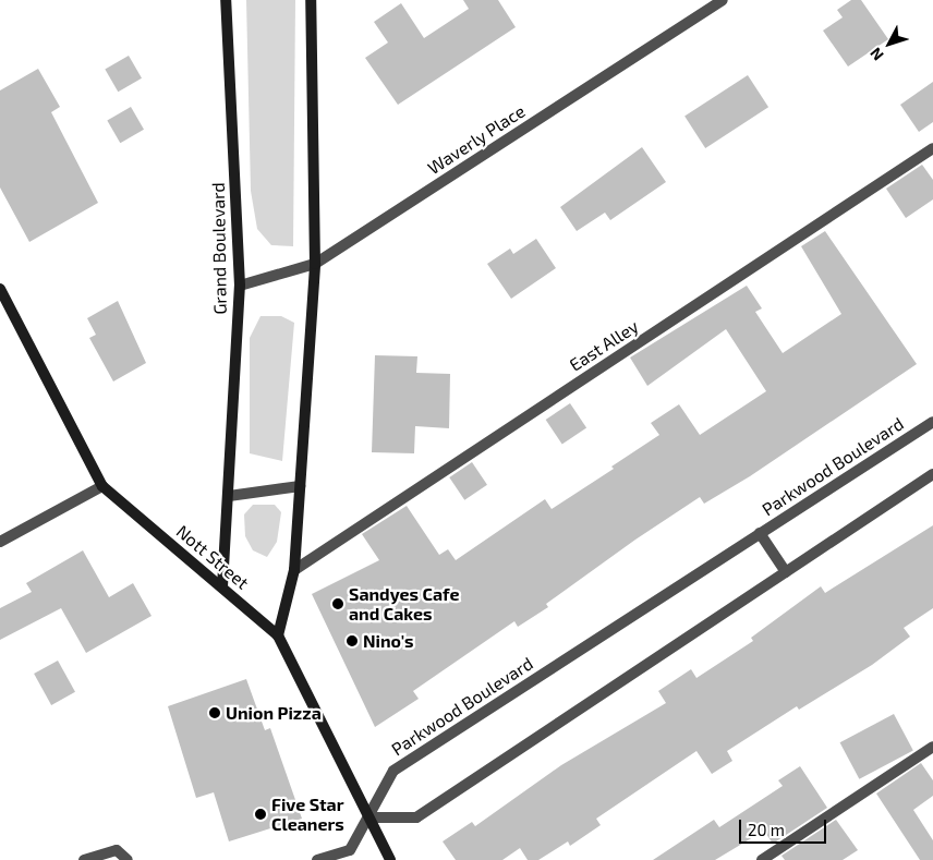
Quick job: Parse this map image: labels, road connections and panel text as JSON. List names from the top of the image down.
{
  "streets": {
    "street": [
      "Waverly Place",
      "Grand Boulevard",
      "East Alley",
      "Parkwood Boulevard",
      "Nott Street"
    ]
  },
  "crossings": [
    ["Waverly Place", "Grand Boulevard"],
    ["Grand Boulevard", "Nott Street"],
    ["Parkwood Boulevard", "Nott Street"]
  ],
  "places": [
    "Sandyes Cafe and Cakes",
    "Nino's",
    "Union Pizza",
    "Five Star Cleaners"
  ],
  "scale_bar": "20 m",
  "north": "bottom left"
}
